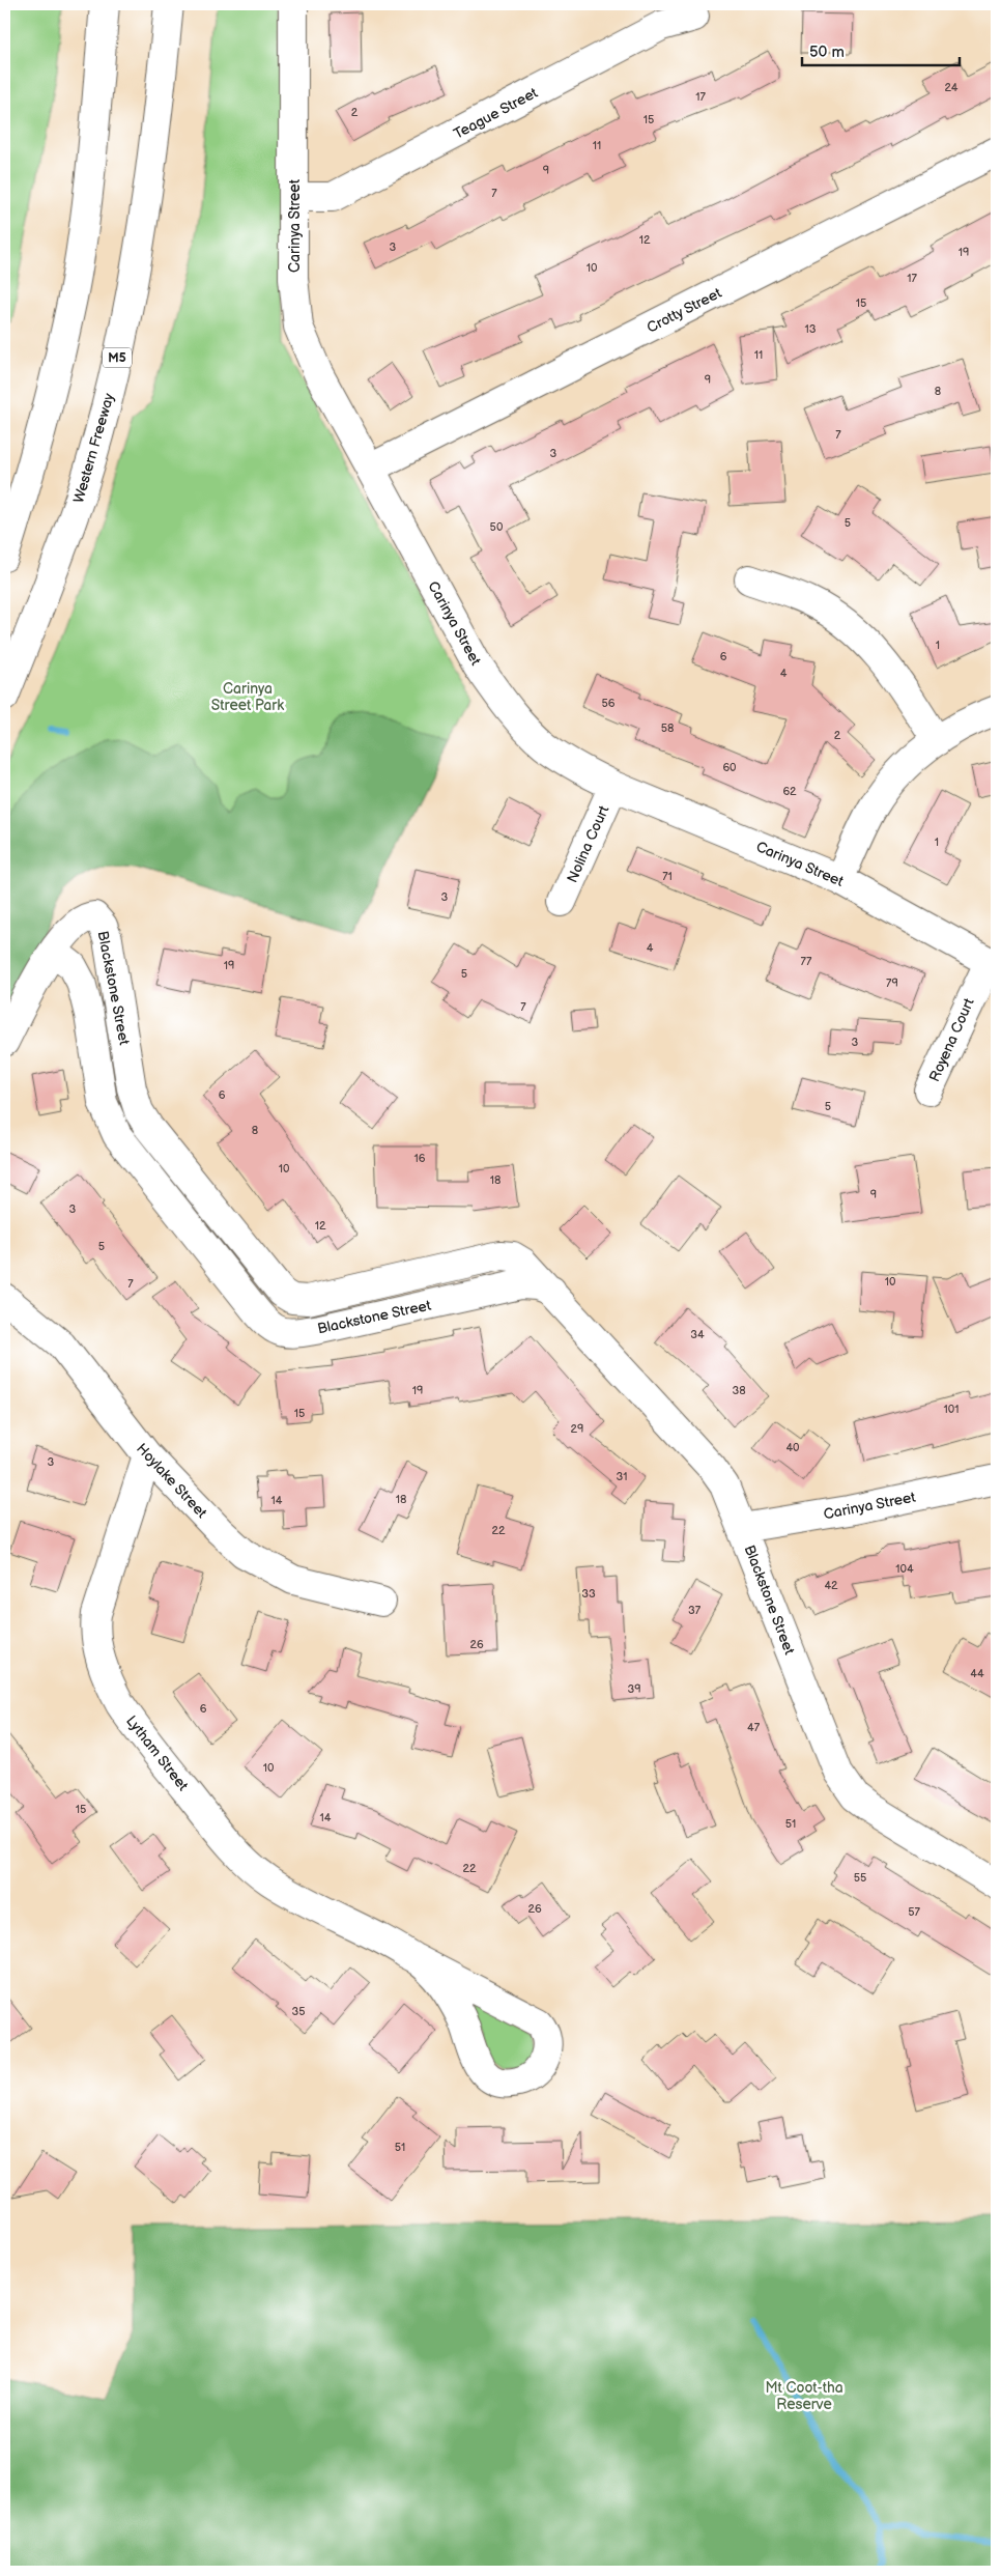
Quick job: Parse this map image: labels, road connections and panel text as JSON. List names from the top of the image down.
{
  "streets": {
    "main road": [
      "Teague Street",
      "Carinya Street",
      "Crotty Street",
      "M5",
      "Western Freeway",
      "Nolina Court",
      "Blackstone Street",
      "Royena Court",
      "Hoylake Street",
      "Lytham Street"
    ]
  },
  "crossings": [
    ["Teague Street", "Carinya Street"],
    ["Carinya Street", "Crotty Street"],
    ["Carinya Street", "Nolina Court"],
    ["Carinya Street", "Blackstone Street"],
    ["Carinya Street", "Royena Court"],
    ["Hoylake Street", "Lytham Street"]
  ],
  "parks": ["Carinya Street Park", "Mt Coot-tha Reserve"],
  "house_numbers": [
    "24",
    "17",
    "2",
    "15",
    "11",
    "9",
    "7",
    "12",
    "3",
    "19",
    "10",
    "17",
    "15",
    "13",
    "11",
    "9",
    "8",
    "7",
    "3",
    "5",
    "50",
    "1",
    "6",
    "4",
    "56",
    "58",
    "2",
    "60",
    "62",
    "1",
    "71",
    "3",
    "4",
    "77",
    "19",
    "5",
    "79",
    "7",
    "3",
    "6",
    "5",
    "8",
    "16",
    "10",
    "18",
    "9",
    "3",
    "12",
    "5",
    "10",
    "7",
    "34",
    "19",
    "38",
    "101",
    "15",
    "29",
    "40",
    "3",
    "31",
    "18",
    "14",
    "22",
    "104",
    "42",
    "33",
    "37",
    "26",
    "44",
    "39",
    "6",
    "47",
    "10",
    "15",
    "14",
    "51",
    "22",
    "55",
    "26",
    "57",
    "35",
    "51"
  ],
  "scale_bar": "50 m"
}
